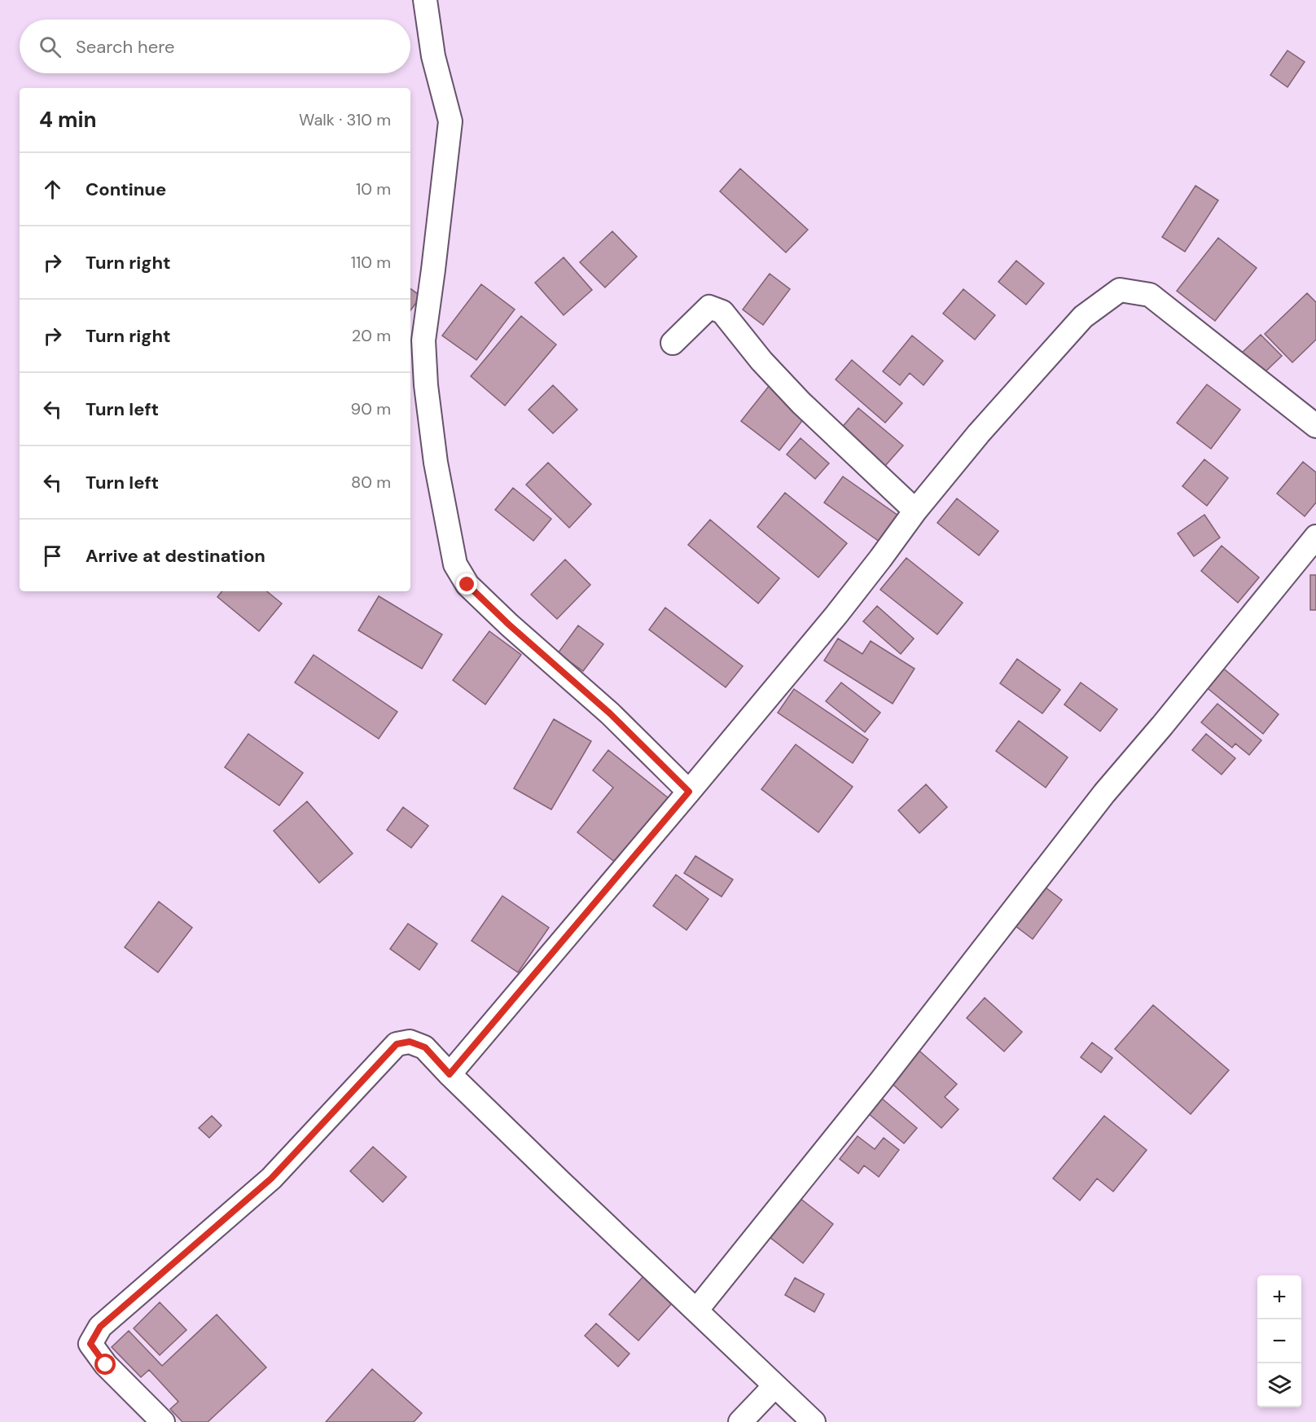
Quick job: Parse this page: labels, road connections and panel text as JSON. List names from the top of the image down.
{
  "page": {
    "search": "Search here",
    "heading": ["4 min", "Walk · 310 m"],
    "list": [
      ["Continue", "10 m"],
      ["Turn right", "110 m"],
      ["Turn right", "20 m"],
      ["Turn left", "90 m"],
      ["Turn left", "80 m"],
      "Arrive at destination"
    ],
    "map_buttons": ["+", "−"]
  }
}
